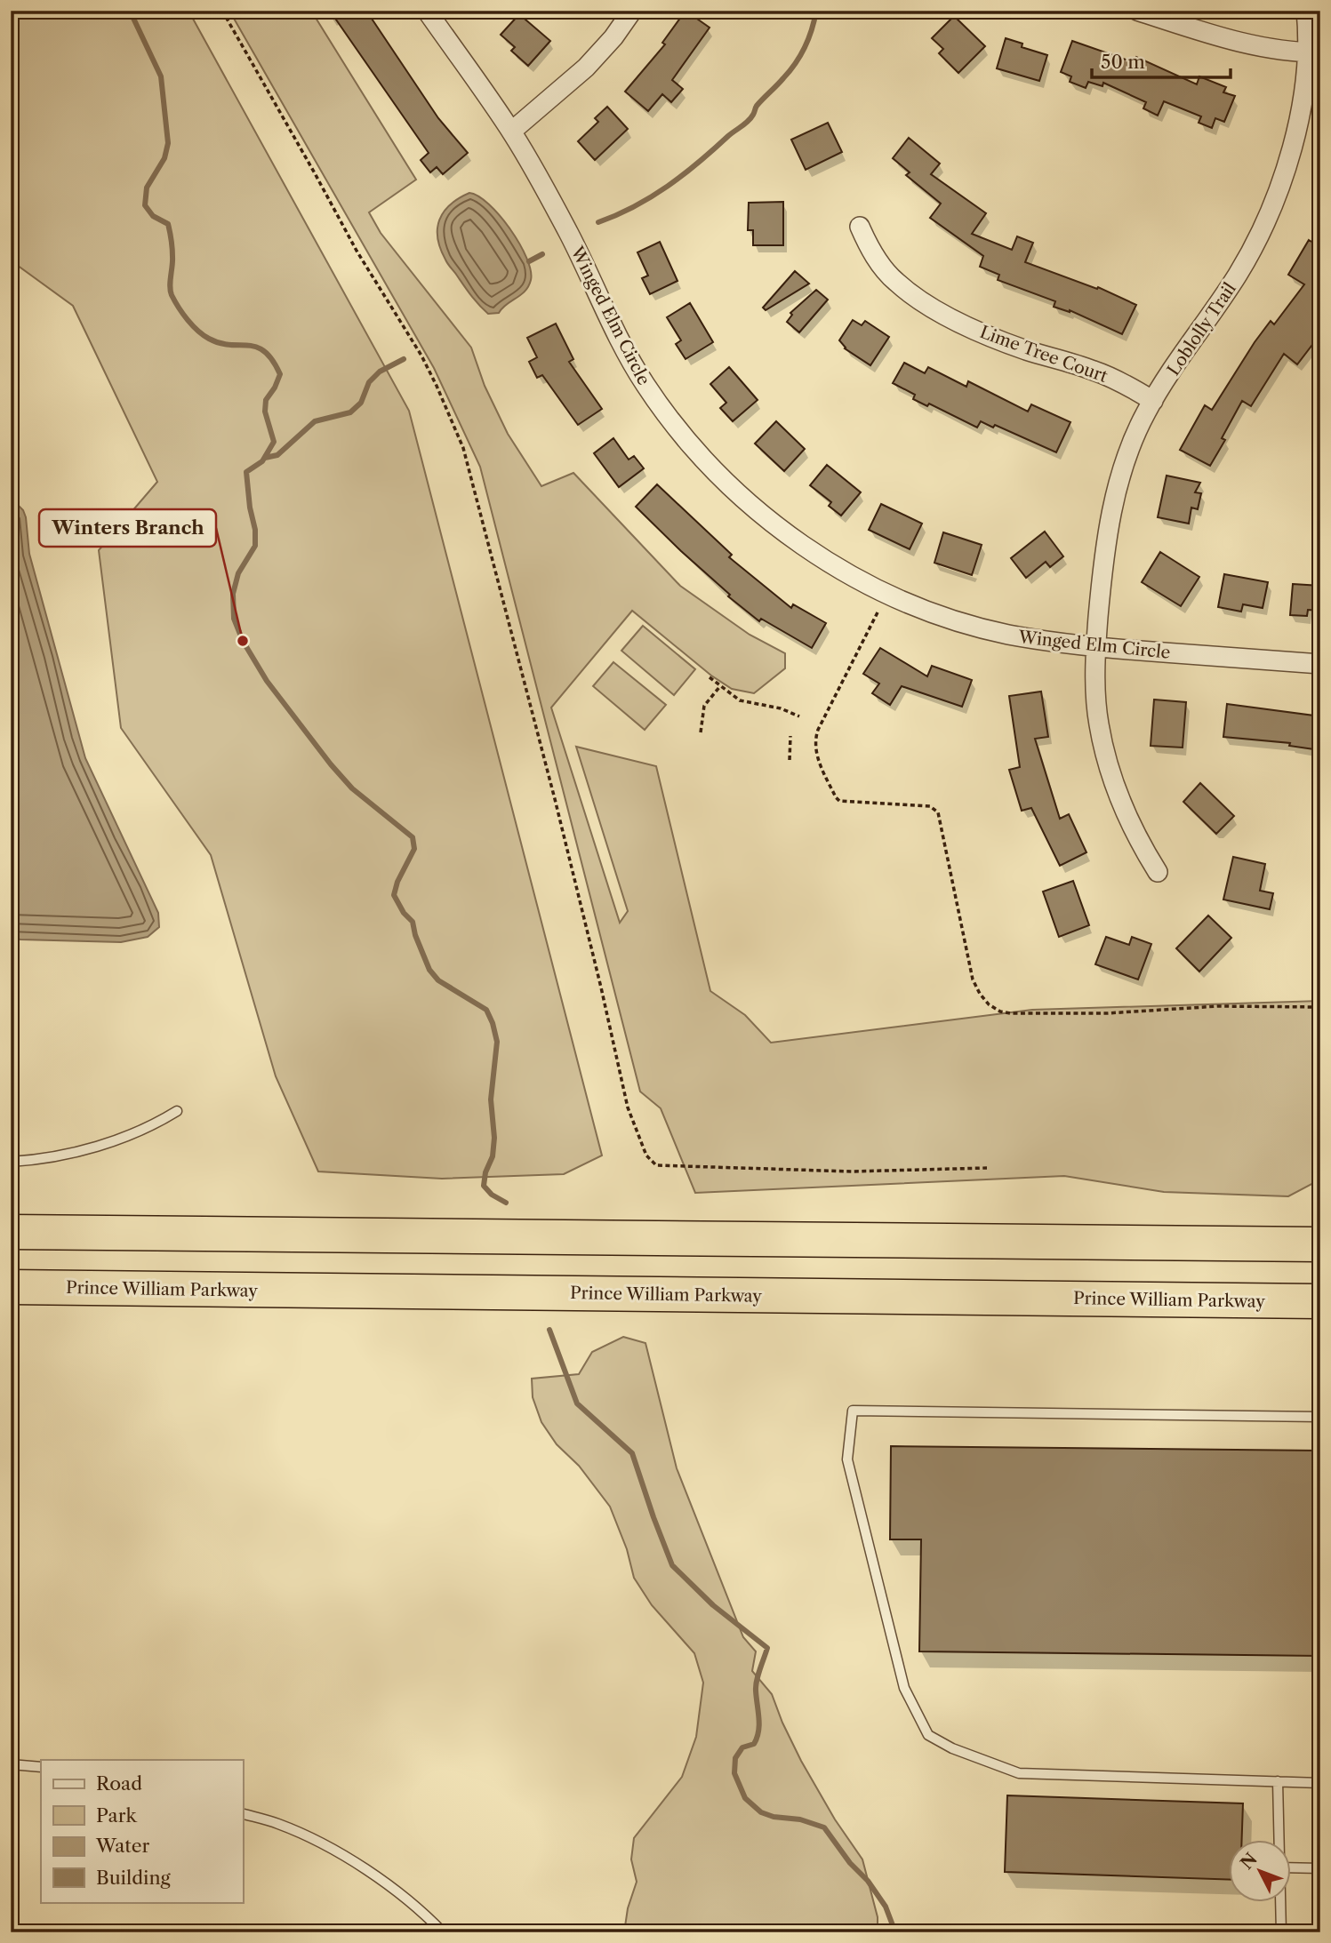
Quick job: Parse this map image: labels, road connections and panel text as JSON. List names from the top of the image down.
{
  "streets": {
    "highway": ["Prince William Parkway"],
    "street": ["Winged Elm Circle", "Loblolly Trail", "Lime Tree Court"]
  },
  "crossings": [
    ["Winged Elm Circle", "Loblolly Trail"],
    ["Loblolly Trail", "Lime Tree Court"]
  ],
  "places": ["Winters Branch"],
  "legend": [
    "Road",
    "Park",
    "Water",
    "Building"
  ],
  "scale_bar": "50 m",
  "north": "top left"
}
